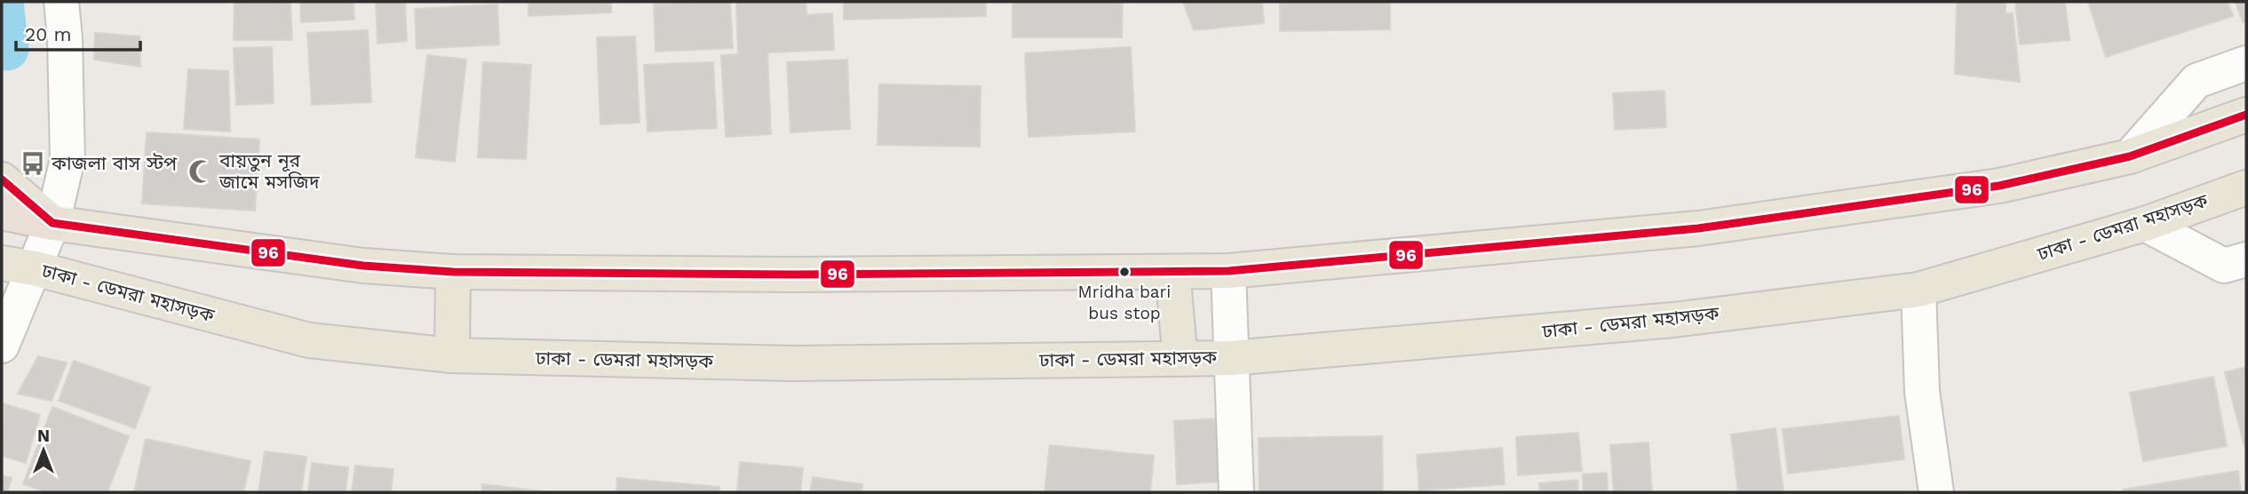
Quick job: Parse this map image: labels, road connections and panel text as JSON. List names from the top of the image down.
{
  "streets": {
    "main road": ["ঢাকা - ডেমরা মহাসড়ক"]
  },
  "places": {
    "bus stop": ["কাজলা বাস স্টপ"],
    "mosque": ["বায়তুন নূর জামে মসজিদ"],
    "other": ["Mridha bari bus stop"]
  },
  "lines": ["transit line 96"],
  "scale_bar": "20 m",
  "north": "top"
}
